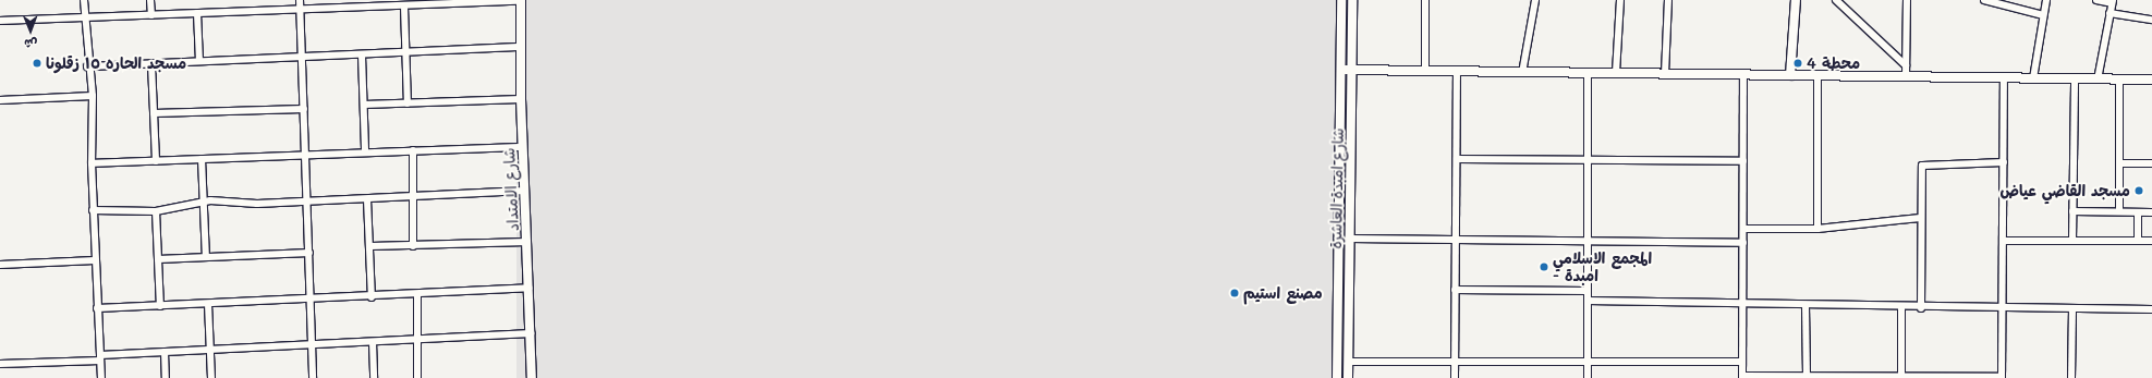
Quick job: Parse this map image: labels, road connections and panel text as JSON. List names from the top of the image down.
{
  "streets": {
    "street": ["شارع امبدة العاشرة", "شارع الامتداد"]
  },
  "places": [
    "مسجد الحاره ١٥ زقلونا",
    "محطة 4",
    "مسجد القاضي عياض",
    "المجمع الاسلامي - امبدة",
    "مصنع استيم"
  ],
  "north": "bottom"
}
